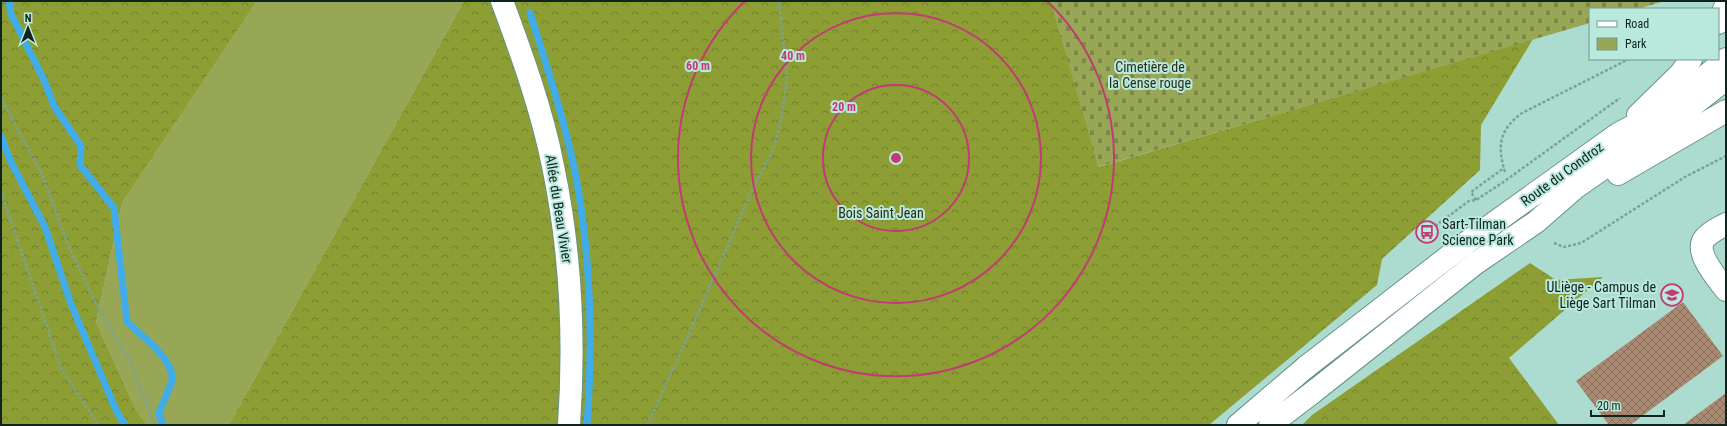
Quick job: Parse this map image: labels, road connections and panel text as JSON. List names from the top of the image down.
{
  "streets": {
    "main road": ["Route du Condroz", "Allée du Beau Vivier"]
  },
  "parks": ["Cimetière de la Cense rouge", "Bois Saint Jean"],
  "places": {
    "bus stop": ["Sart-Tilman Science Park"],
    "school or university": ["ULiège - Campus de Liège Sart Tilman"]
  },
  "legend": ["Road", "Park"],
  "scale_bar": "20 m",
  "north": "top",
  "rings": ["40 m", "60 m", "20 m"]
}
